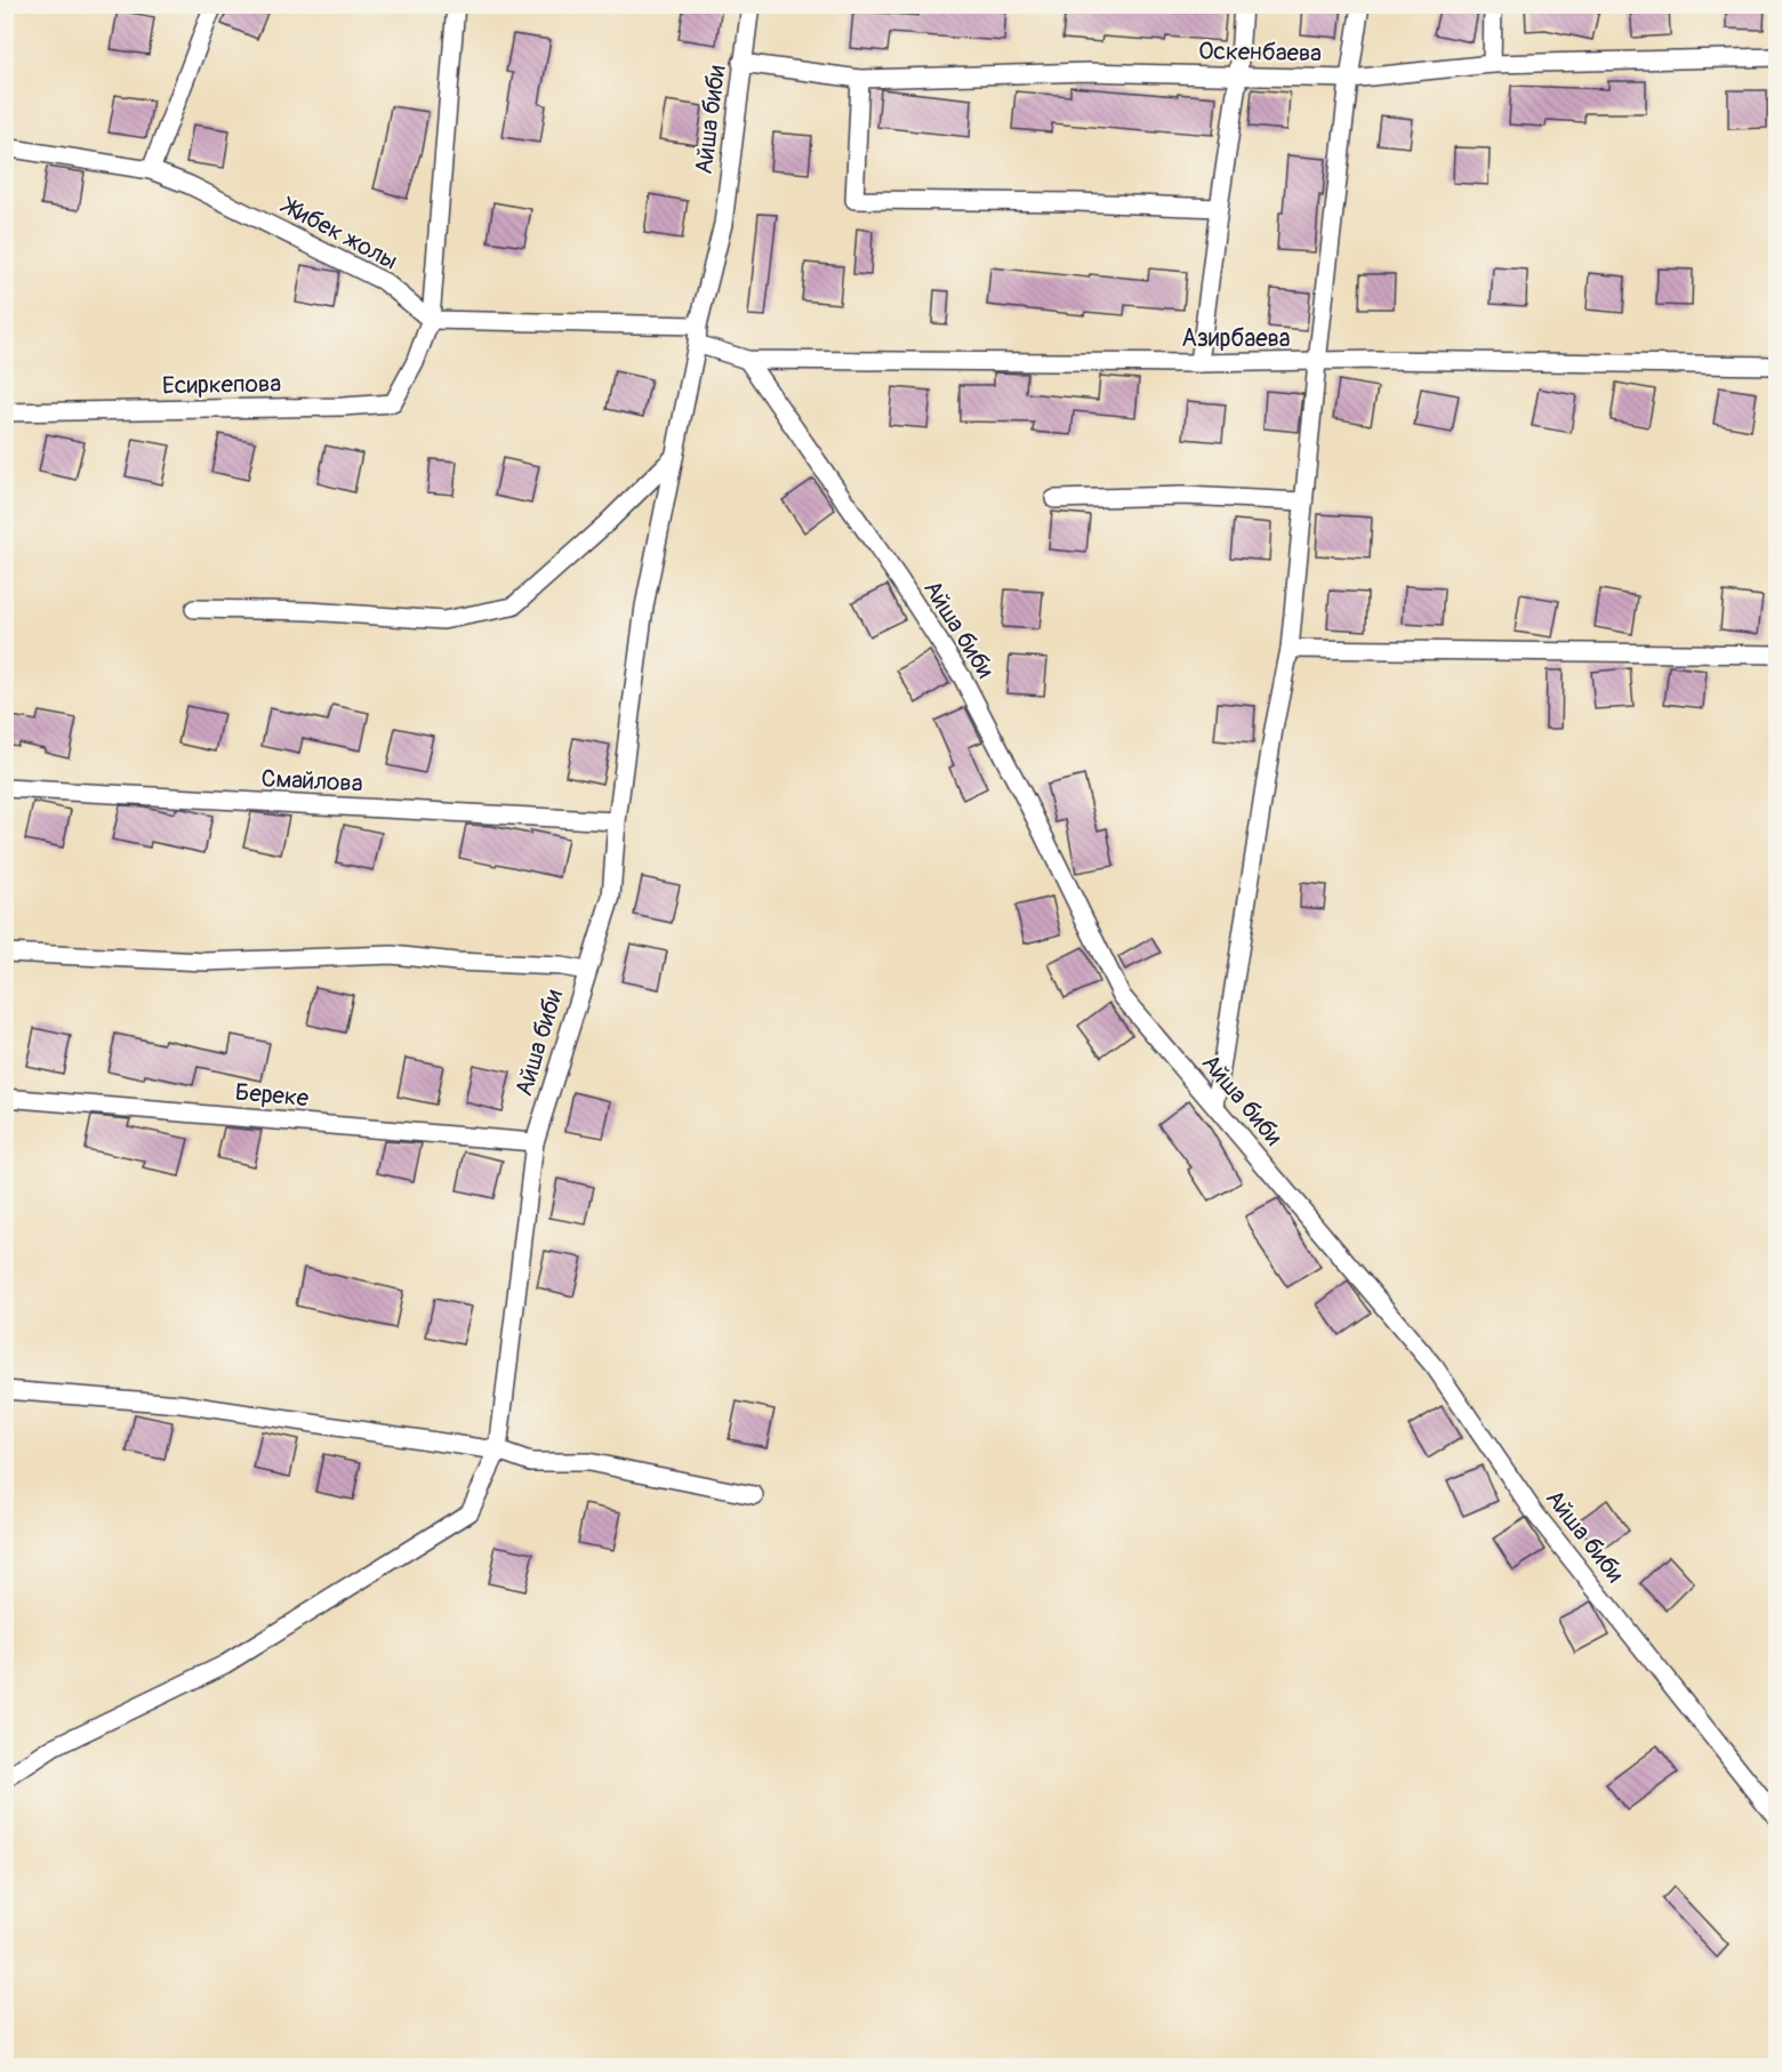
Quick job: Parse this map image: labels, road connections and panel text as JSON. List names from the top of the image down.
{
  "streets": {
    "street": [
      "Оскенбаева",
      "Айша биби",
      "Жибек жолы",
      "Азирбаева",
      "Есиркепова",
      "Смайлова",
      "Береке"
    ]
  },
  "crossings": [
    ["Оскенбаева", "Айша биби"],
    ["Айша биби", "Азирбаева"],
    ["Айша биби", "Смайлова"],
    ["Айша биби", "Береке"],
    ["Жибек жолы", "Есиркепова"]
  ]
}
